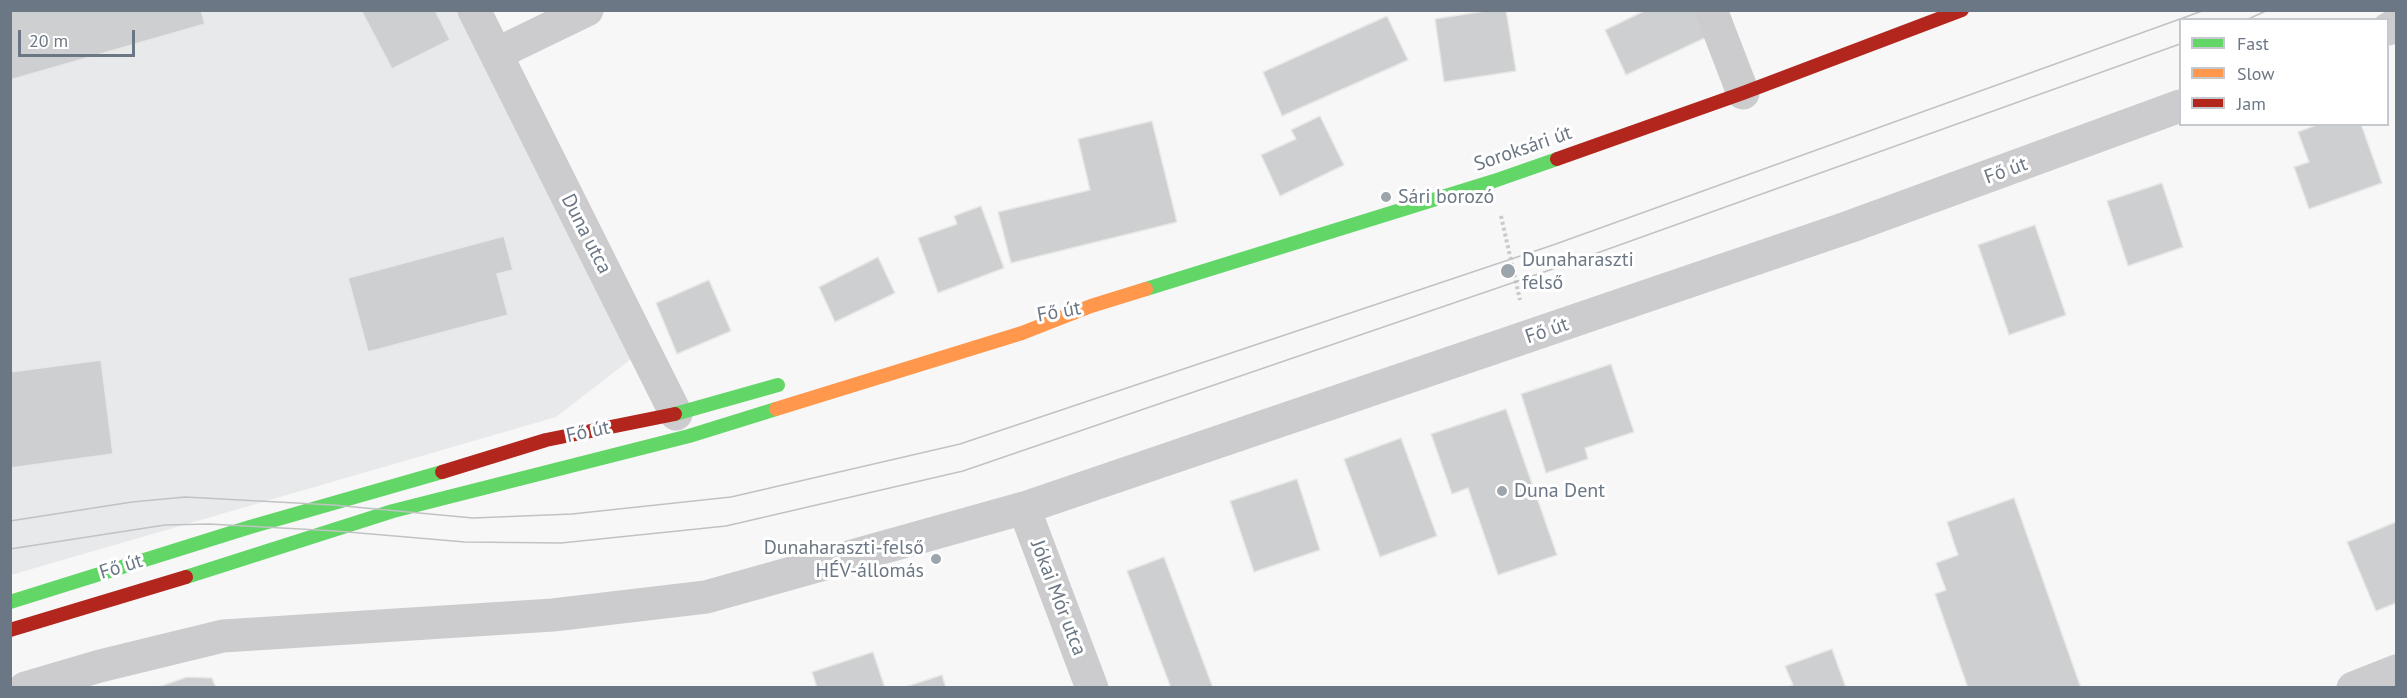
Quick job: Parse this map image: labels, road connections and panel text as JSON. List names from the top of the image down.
{
  "streets": {
    "main road": ["Soroksári út", "Fő út"],
    "street": ["Duna utca", "Jókai Mór utca"]
  },
  "crossings": [
    ["Soroksári út", "Fő út"],
    ["Fő út", "Duna utca"],
    ["Fő út", "Jókai Mór utca"]
  ],
  "places": [
    "Sári borozó",
    "Dunaharaszti felső",
    "Duna Dent",
    "Dunaharaszti-felső HÉV-állomás"
  ],
  "legend": ["Fast", "Slow", "Jam"],
  "scale_bar": "20 m"
}
